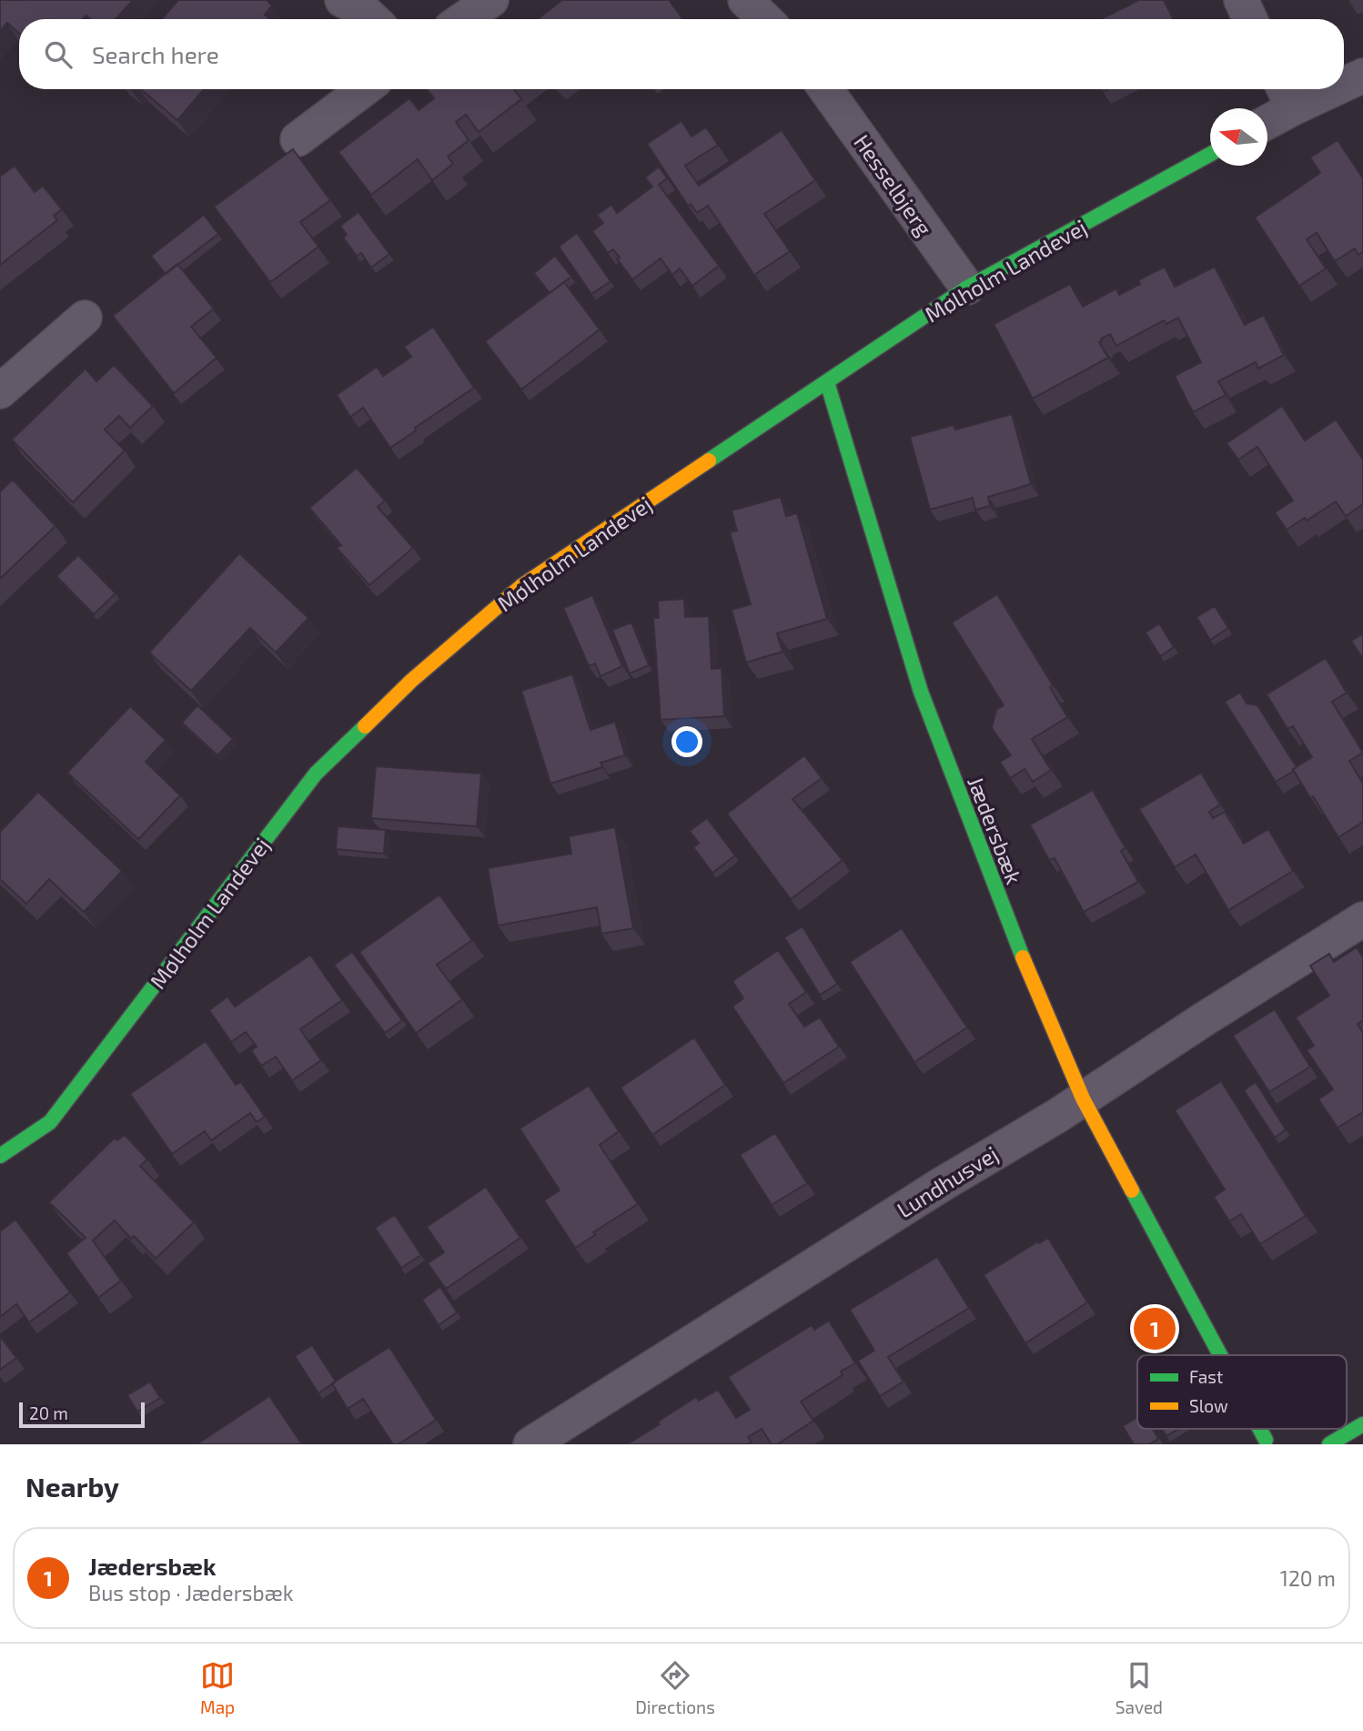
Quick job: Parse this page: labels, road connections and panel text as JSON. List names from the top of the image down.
{
  "streets": {
    "street": [
      "Hesselbjerg",
      "Mølholm Landevej",
      "Jædersbæk",
      "Lundhusvej"
    ]
  },
  "crossings": [
    ["Hesselbjerg", "Mølholm Landevej"],
    ["Mølholm Landevej", "Jædersbæk"],
    ["Jædersbæk", "Lundhusvej"]
  ],
  "legend": ["Fast", "Slow"],
  "scale_bar": "20 m",
  "north": "left",
  "page": {
    "search": "Search here",
    "pins": "1",
    "scale": "20 m",
    "heading": "Nearby",
    "list": [
      {
        "mark": "1",
        "name": "Jædersbæk",
        "note": "Bus stop · Jædersbæk",
        "value": "120 m"
      }
    ],
    "nav": ["Map", "Directions", "Saved"]
  }
}
